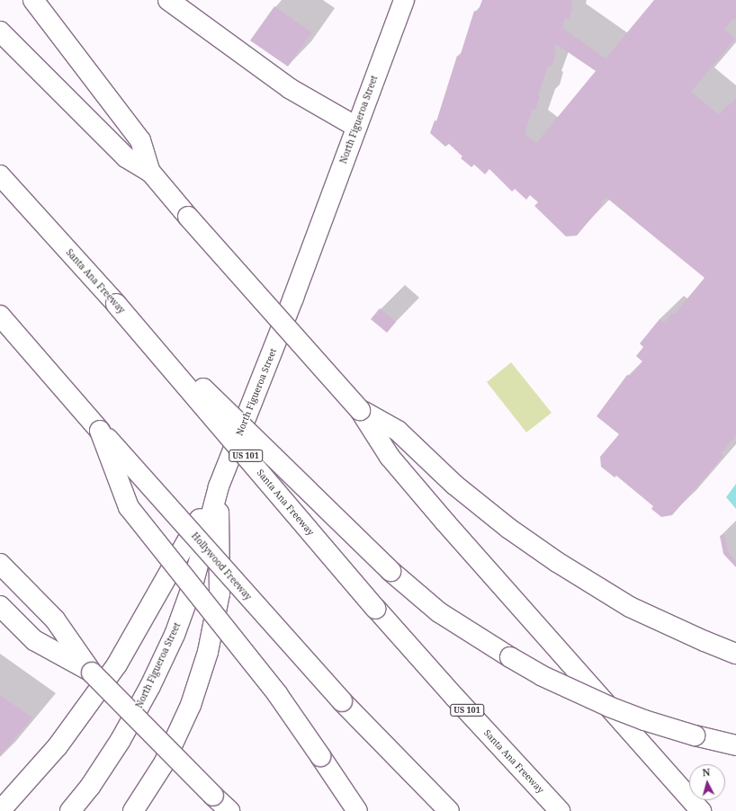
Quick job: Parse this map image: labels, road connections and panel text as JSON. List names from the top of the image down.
{
  "streets": {
    "main road": [
      "North Figueroa Street",
      "Santa Ana Freeway",
      "US 101",
      "Hollywood Freeway"
    ]
  },
  "north": "top"
}
